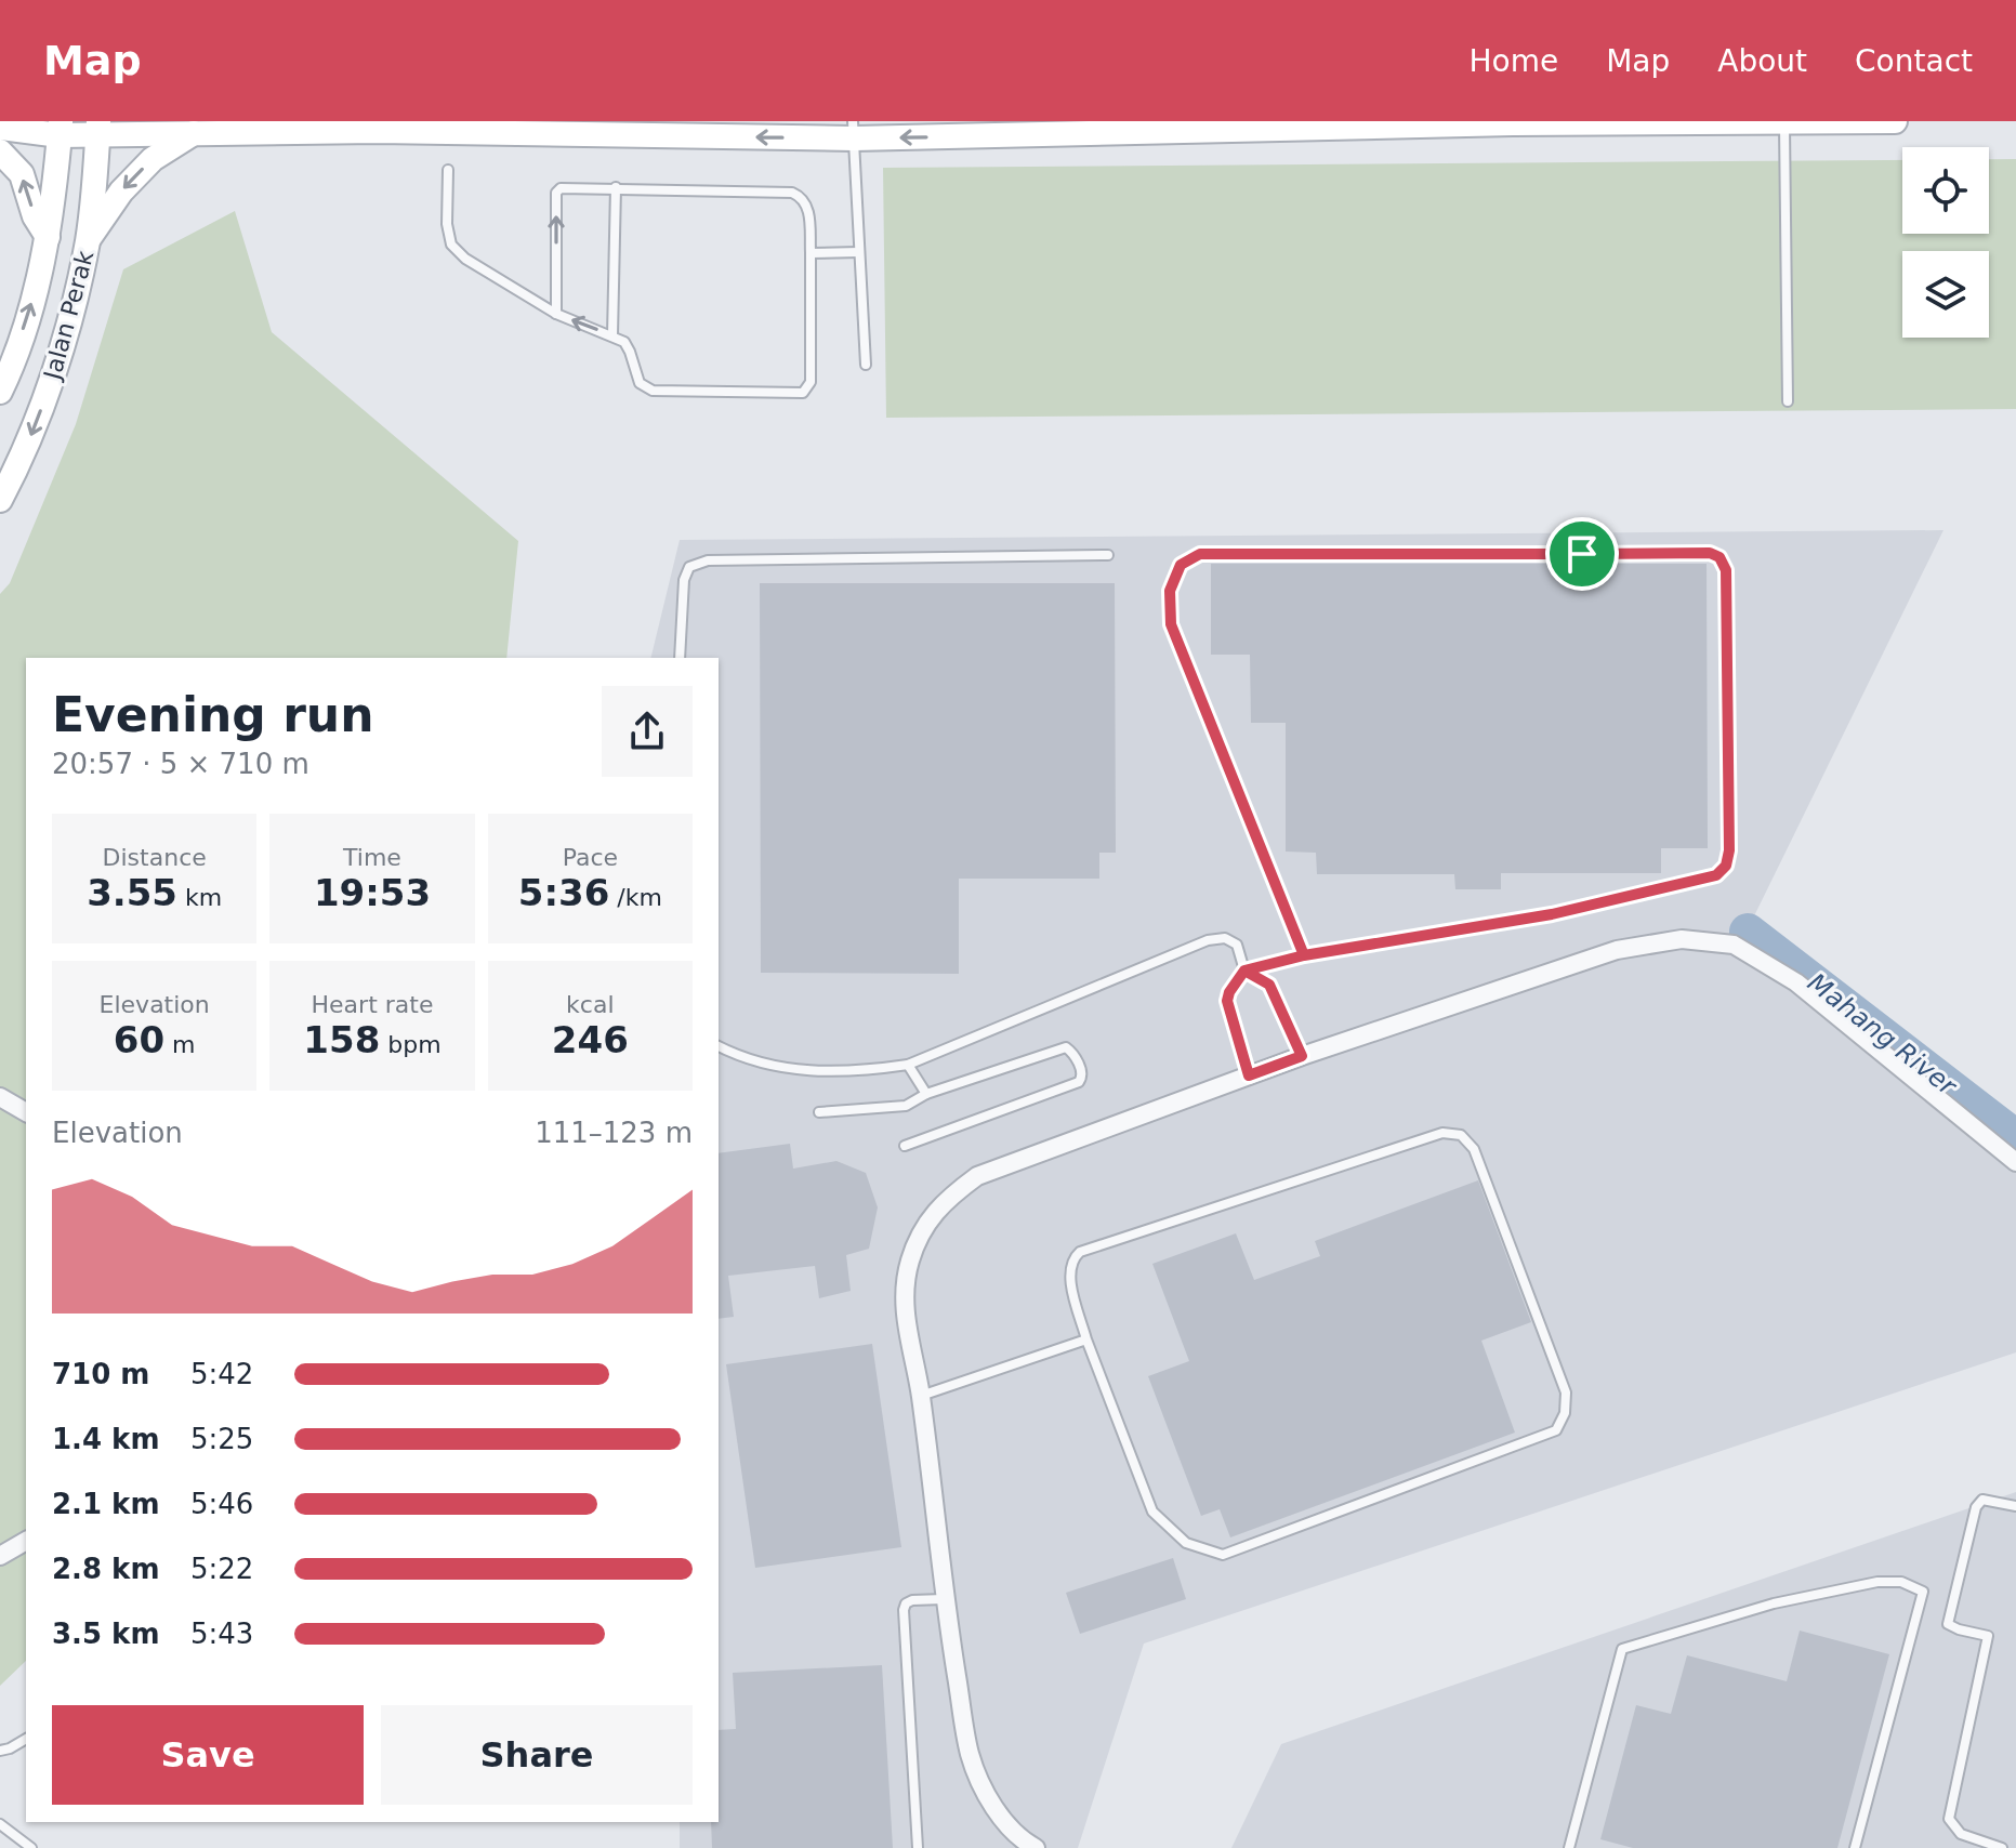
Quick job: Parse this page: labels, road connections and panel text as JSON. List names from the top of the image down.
{
  "streets": {
    "main road": ["Jalan Perak"]
  },
  "water": ["Mahang River"],
  "page": {
    "header": "Map",
    "nav": [
      "Home",
      "Map",
      "About",
      "Contact"
    ],
    "heading": ["Evening run", "20:57 · 5 × 710 m"],
    "stats": [
      ["Distance", "3.55 km"],
      ["Time", "19:53"],
      ["Pace", "5:36 /km"],
      ["Elevation", "60 m"],
      ["Heart rate", "158 bpm"],
      ["kcal", "246"]
    ],
    "chart": ["Elevation", "111–123 m"],
    "list": [
      {
        "name": "710 m",
        "note": "5:42"
      },
      {
        "name": "1.4 km",
        "note": "5:25"
      },
      {
        "name": "2.1 km",
        "note": "5:46"
      },
      {
        "name": "2.8 km",
        "note": "5:22"
      },
      {
        "name": "3.5 km",
        "note": "5:43"
      }
    ],
    "buttons": ["Save", "Share"]
  }
}
